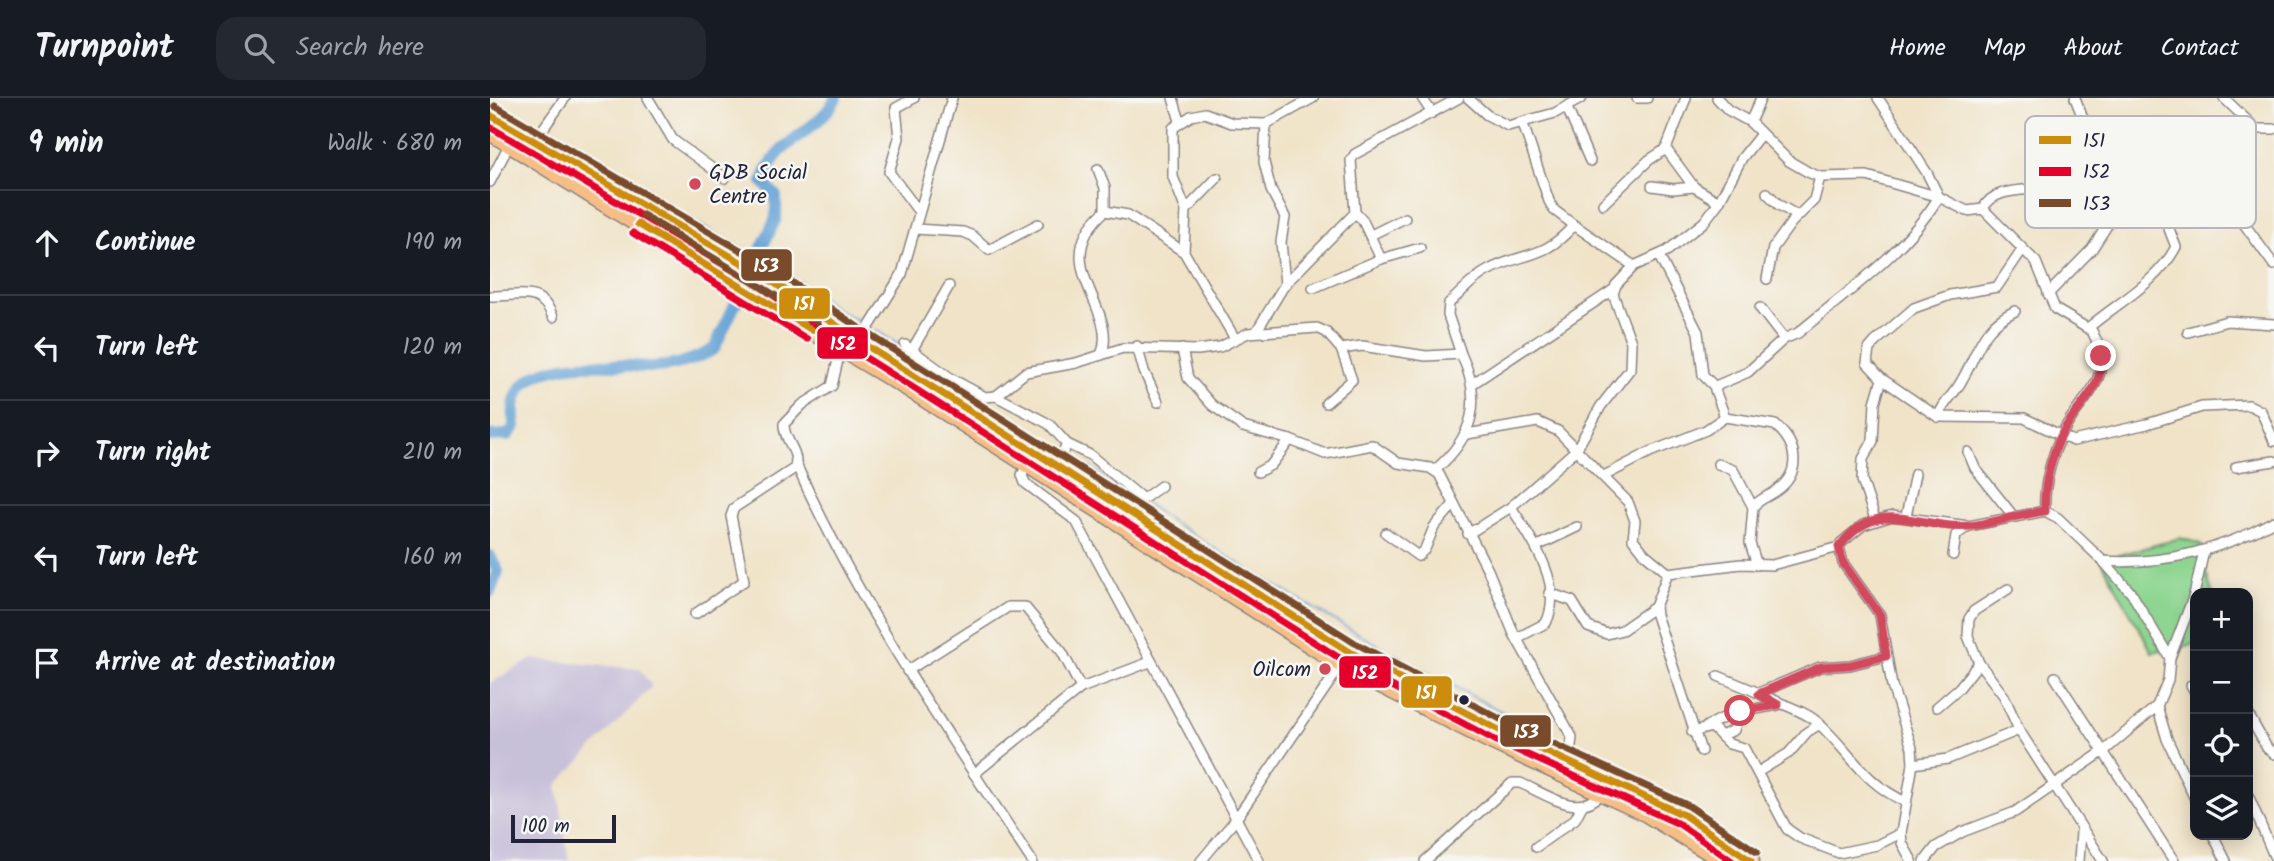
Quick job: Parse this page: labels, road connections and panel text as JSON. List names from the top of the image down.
{
  "places": ["GDB Social Centre", "Oilcom"],
  "lines": ["transit line 153", "transit line 151", "transit line 152"],
  "legend": ["151", "152", "153"],
  "scale_bar": "100 m",
  "page": {
    "header": "Turnpoint",
    "search": "Search here",
    "nav": [
      "Home",
      "Map",
      "About",
      "Contact"
    ],
    "heading": ["9 min", "Walk · 680 m"],
    "list": [
      ["Continue", "190 m"],
      ["Turn left", "120 m"],
      ["Turn right", "210 m"],
      ["Turn left", "160 m"],
      "Arrive at destination"
    ],
    "map_buttons": ["+", "−"],
    "scale": "100 m"
  }
}
